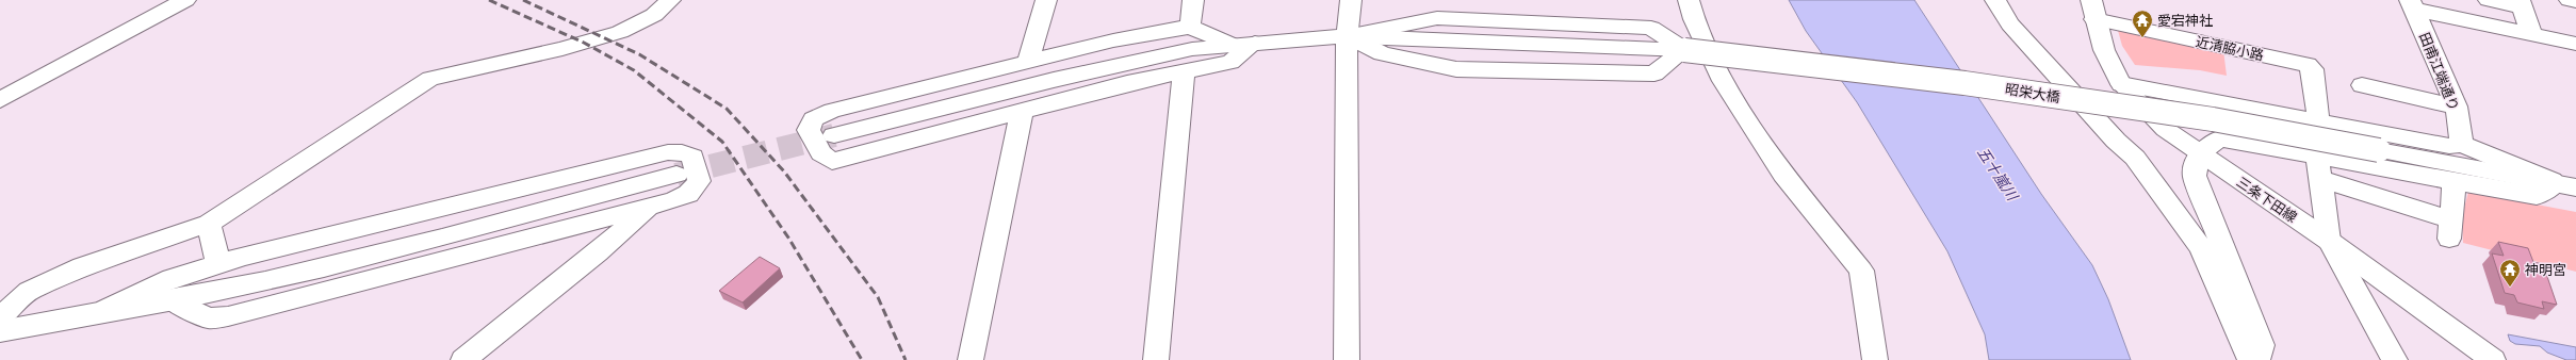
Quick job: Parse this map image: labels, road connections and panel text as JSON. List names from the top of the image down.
{
  "streets": {
    "street": [
      "近清脇小路",
      "田甫江端通り",
      "昭栄大橋",
      "三条下田線"
    ]
  },
  "crossings": [
    ["近清脇小路", "三条下田線"]
  ],
  "water": ["五十嵐川"],
  "places": {
    "temple": ["愛宕神社", "神明宮"]
  }
}
